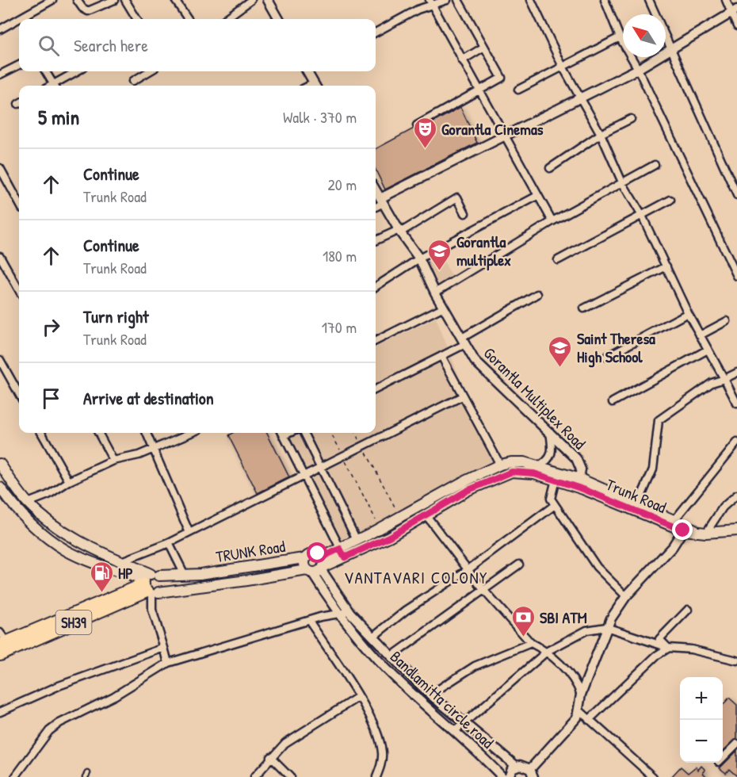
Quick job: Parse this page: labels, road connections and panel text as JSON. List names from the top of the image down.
{
  "streets": {
    "main road": ["Trunk Road", "TRUNK Road", "SH39"],
    "street": ["Gorantla Multiplex Road", "Bandlamitta circle road"]
  },
  "crossings": [
    ["Gorantla Multiplex Road", "Trunk Road"],
    ["Trunk Road", "TRUNK Road"],
    ["TRUNK Road", "SH39"]
  ],
  "districts": ["VANTAVARI COLONY"],
  "places": {
    "theatre": ["Gorantla Cinemas"],
    "school or university": ["Gorantla multiplex", "Saint Theresa High School"],
    "fuel station": ["HP"],
    "bank": ["SBI ATM"]
  },
  "north": "top left",
  "page": {
    "search": "Search here",
    "heading": ["5 min", "Walk · 370 m"],
    "list": [
      ["Continue", "Trunk Road", "20 m"],
      ["Continue", "Trunk Road", "180 m"],
      ["Turn right", "Trunk Road", "170 m"],
      "Arrive at destination"
    ],
    "map_buttons": ["+", "−"]
  }
}
